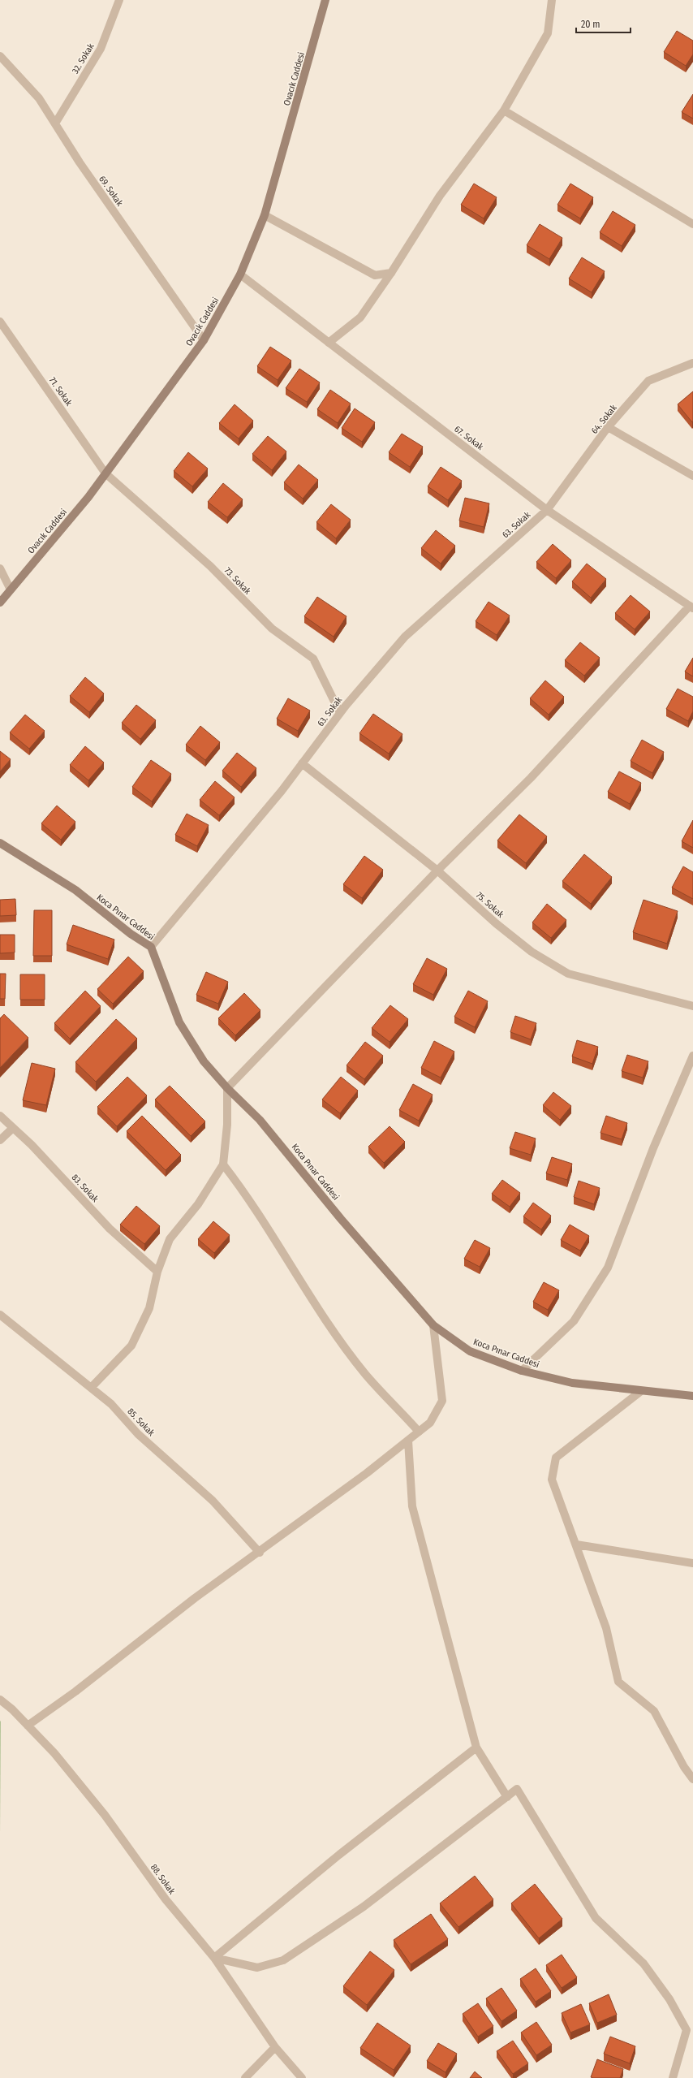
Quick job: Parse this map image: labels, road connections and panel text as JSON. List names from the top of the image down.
{
  "streets": {
    "street": [
      "32. Sokak",
      "Ovacık Caddesi",
      "69. Sokak",
      "71. Sokak",
      "64. Sokak",
      "67. Sokak",
      "63. Sokak",
      "73. Sokak",
      "75. Sokak",
      "Koca Pınar Caddesi",
      "83. Sokak",
      "85. Sokak",
      "88. Sokak"
    ]
  },
  "crossings": [
    ["32. Sokak", "69. Sokak"],
    ["Ovacık Caddesi", "69. Sokak"],
    ["Ovacık Caddesi", "71. Sokak"],
    ["Ovacık Caddesi", "67. Sokak"],
    ["Ovacık Caddesi", "73. Sokak"],
    ["71. Sokak", "73. Sokak"],
    ["64. Sokak", "67. Sokak"],
    ["64. Sokak", "63. Sokak"],
    ["67. Sokak", "63. Sokak"],
    ["63. Sokak", "73. Sokak"],
    ["63. Sokak", "75. Sokak"],
    ["63. Sokak", "Koca Pınar Caddesi"]
  ],
  "scale_bar": "20 m"
}
